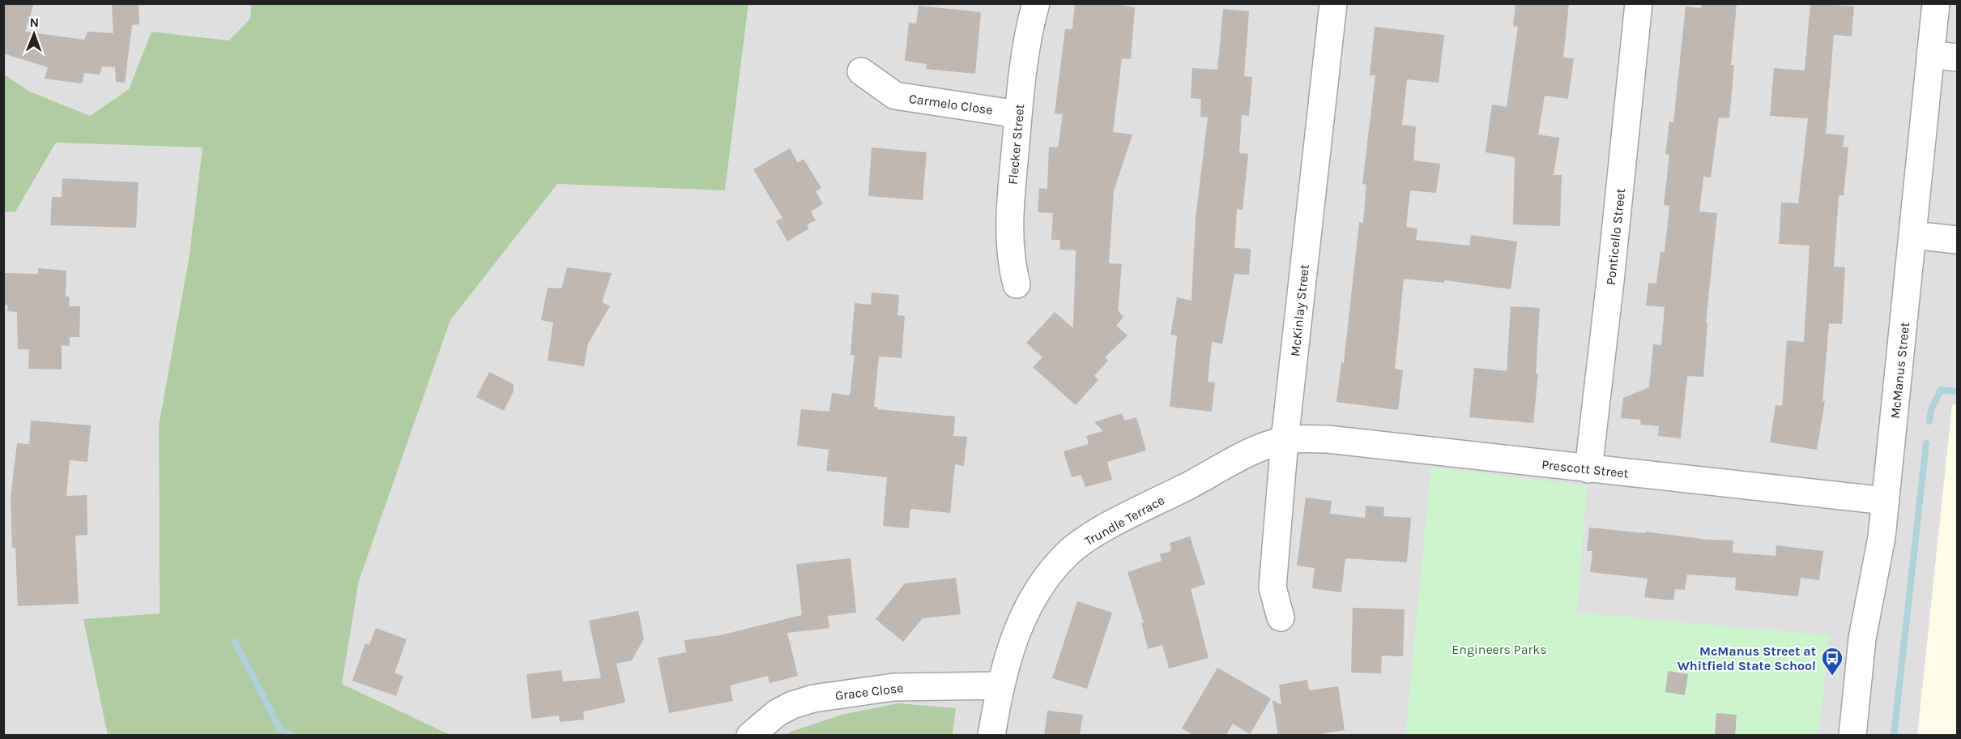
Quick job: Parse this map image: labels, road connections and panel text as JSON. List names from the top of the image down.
{
  "streets": {
    "street": [
      "Carmelo Close",
      "Flecker Street",
      "Ponticello Street",
      "McKinlay Street",
      "McManus Street",
      "Prescott Street",
      "Trundle Terrace",
      "Grace Close"
    ]
  },
  "crossings": [
    ["Carmelo Close", "Flecker Street"],
    ["Ponticello Street", "Prescott Street"],
    ["McKinlay Street", "Prescott Street"],
    ["McKinlay Street", "Trundle Terrace"],
    ["McManus Street", "Prescott Street"],
    ["Prescott Street", "Trundle Terrace"],
    ["Trundle Terrace", "Grace Close"]
  ],
  "parks": ["Engineers Parks"],
  "places": {
    "bus stop": ["McManus Street at Whitfield State School"]
  },
  "north": "top"
}
